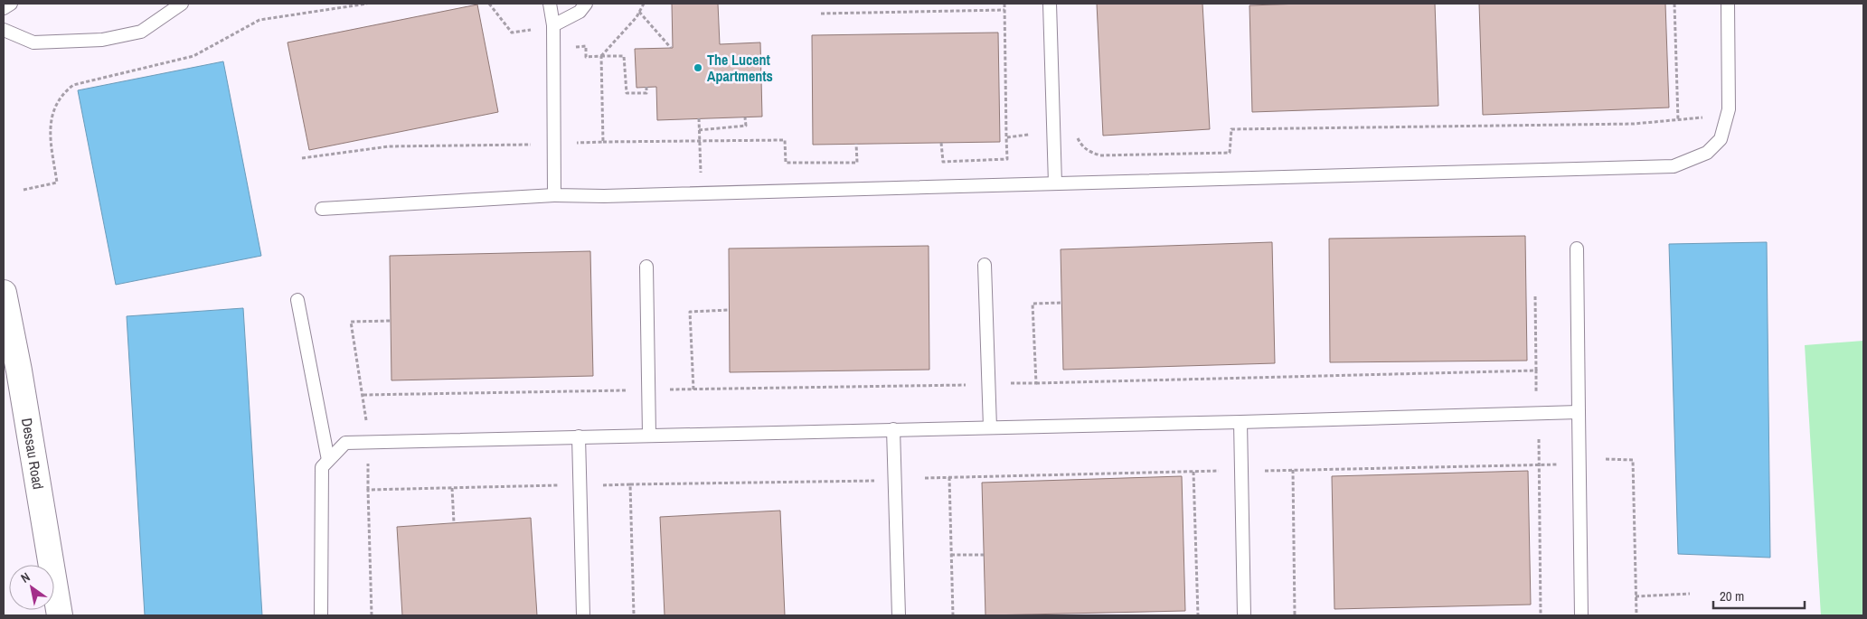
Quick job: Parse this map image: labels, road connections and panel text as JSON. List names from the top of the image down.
{
  "streets": {
    "main road": ["Dessau Road"]
  },
  "places": ["The Lucent Apartments"],
  "scale_bar": "20 m",
  "north": "top left"
}
